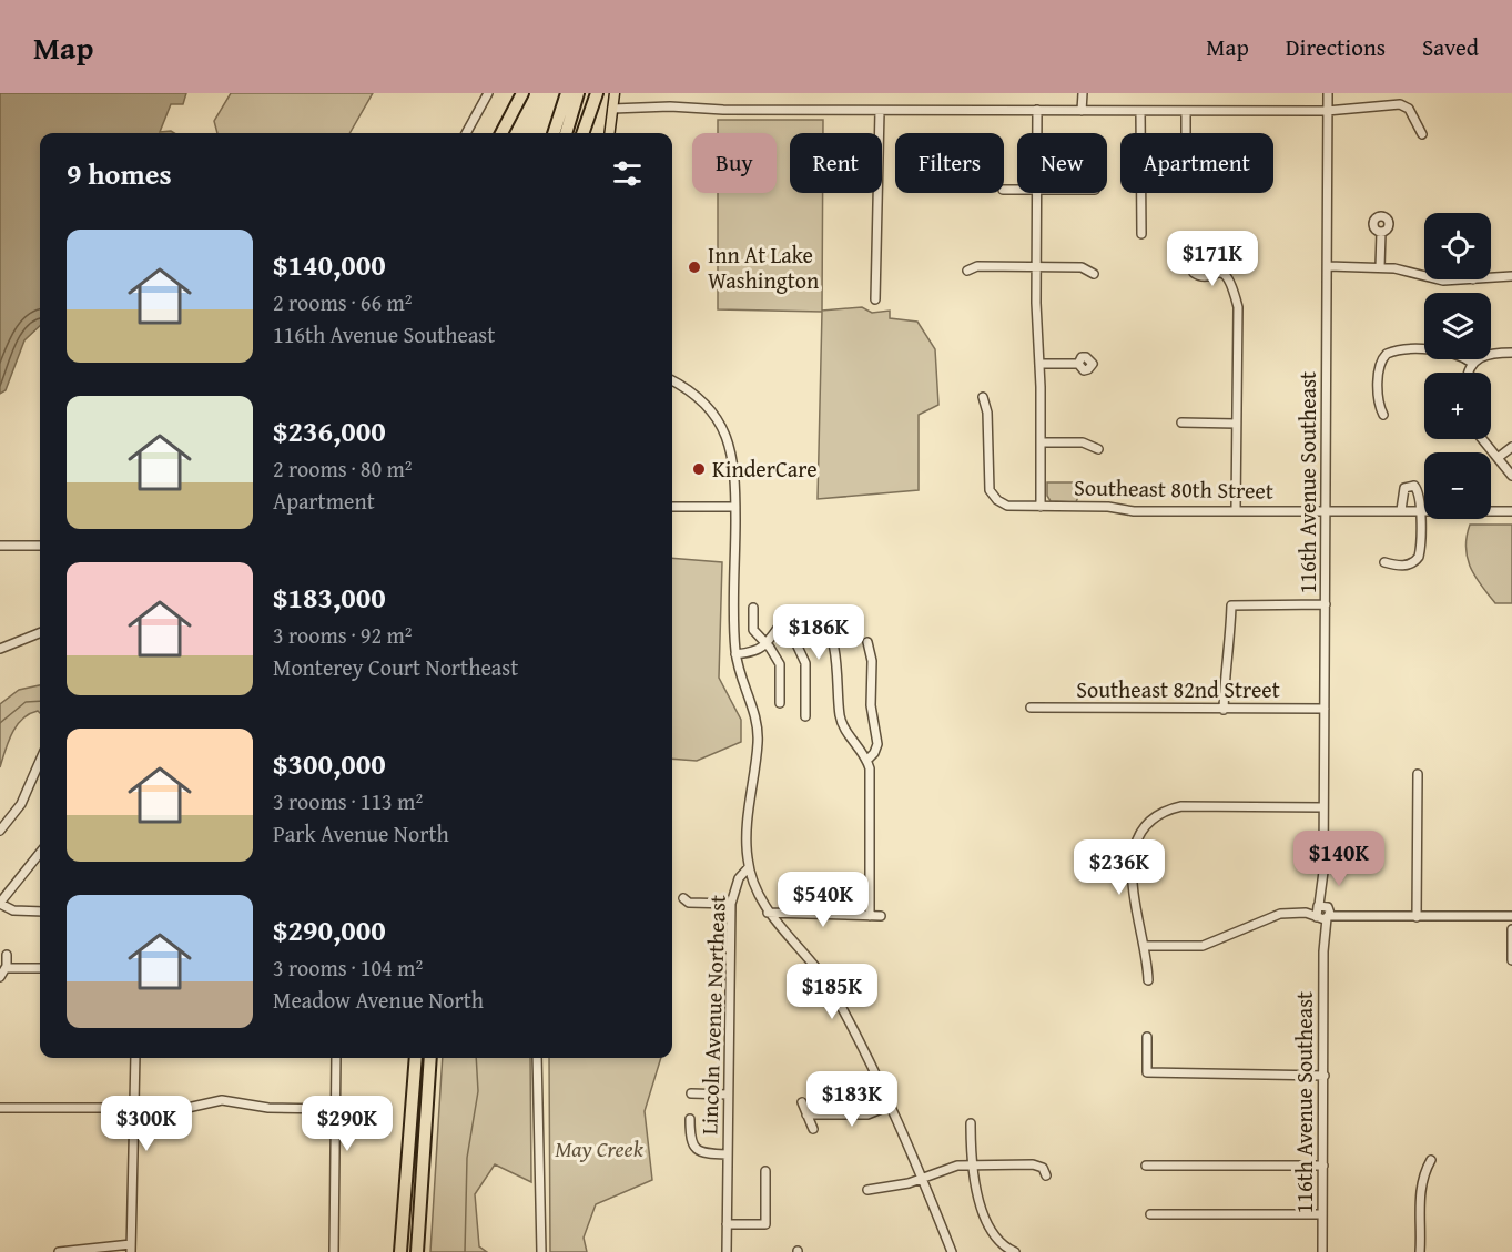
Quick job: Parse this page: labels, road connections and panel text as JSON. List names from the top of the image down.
{
  "streets": {
    "street": [
      "116th Avenue Southeast",
      "Southeast 80th Street",
      "Southeast 82nd Street",
      "Lincoln Avenue Northeast"
    ]
  },
  "crossings": [
    ["116th Avenue Southeast", "Southeast 80th Street"],
    ["116th Avenue Southeast", "Southeast 82nd Street"]
  ],
  "parks": ["May Creek"],
  "places": ["Inn At Lake Washington", "KinderCare"],
  "page": {
    "header": "Map",
    "nav": ["Map", "Directions", "Saved"],
    "chip": [
      "Buy",
      "Rent",
      "Filters",
      "New",
      "Apartment"
    ],
    "heading": "9 homes",
    "map_buttons": ["+", "−"],
    "list": [
      {
        "name": "$140,000",
        "note": "2 rooms · 66 m² · 116th Avenue Southeast"
      },
      {
        "name": "$236,000",
        "note": "2 rooms · 80 m² · Apartment"
      },
      {
        "name": "$183,000",
        "note": "3 rooms · 92 m² · Monterey Court Northeast"
      },
      {
        "name": "$300,000",
        "note": "3 rooms · 113 m² · Park Avenue North"
      },
      {
        "name": "$290,000",
        "note": "3 rooms · 104 m² · Meadow Avenue North"
      }
    ],
    "price": [
      "$171K",
      "$186K",
      "$140K",
      "$236K",
      "$540K",
      "$185K",
      "$183K",
      "$300K",
      "$290K"
    ]
  }
}
